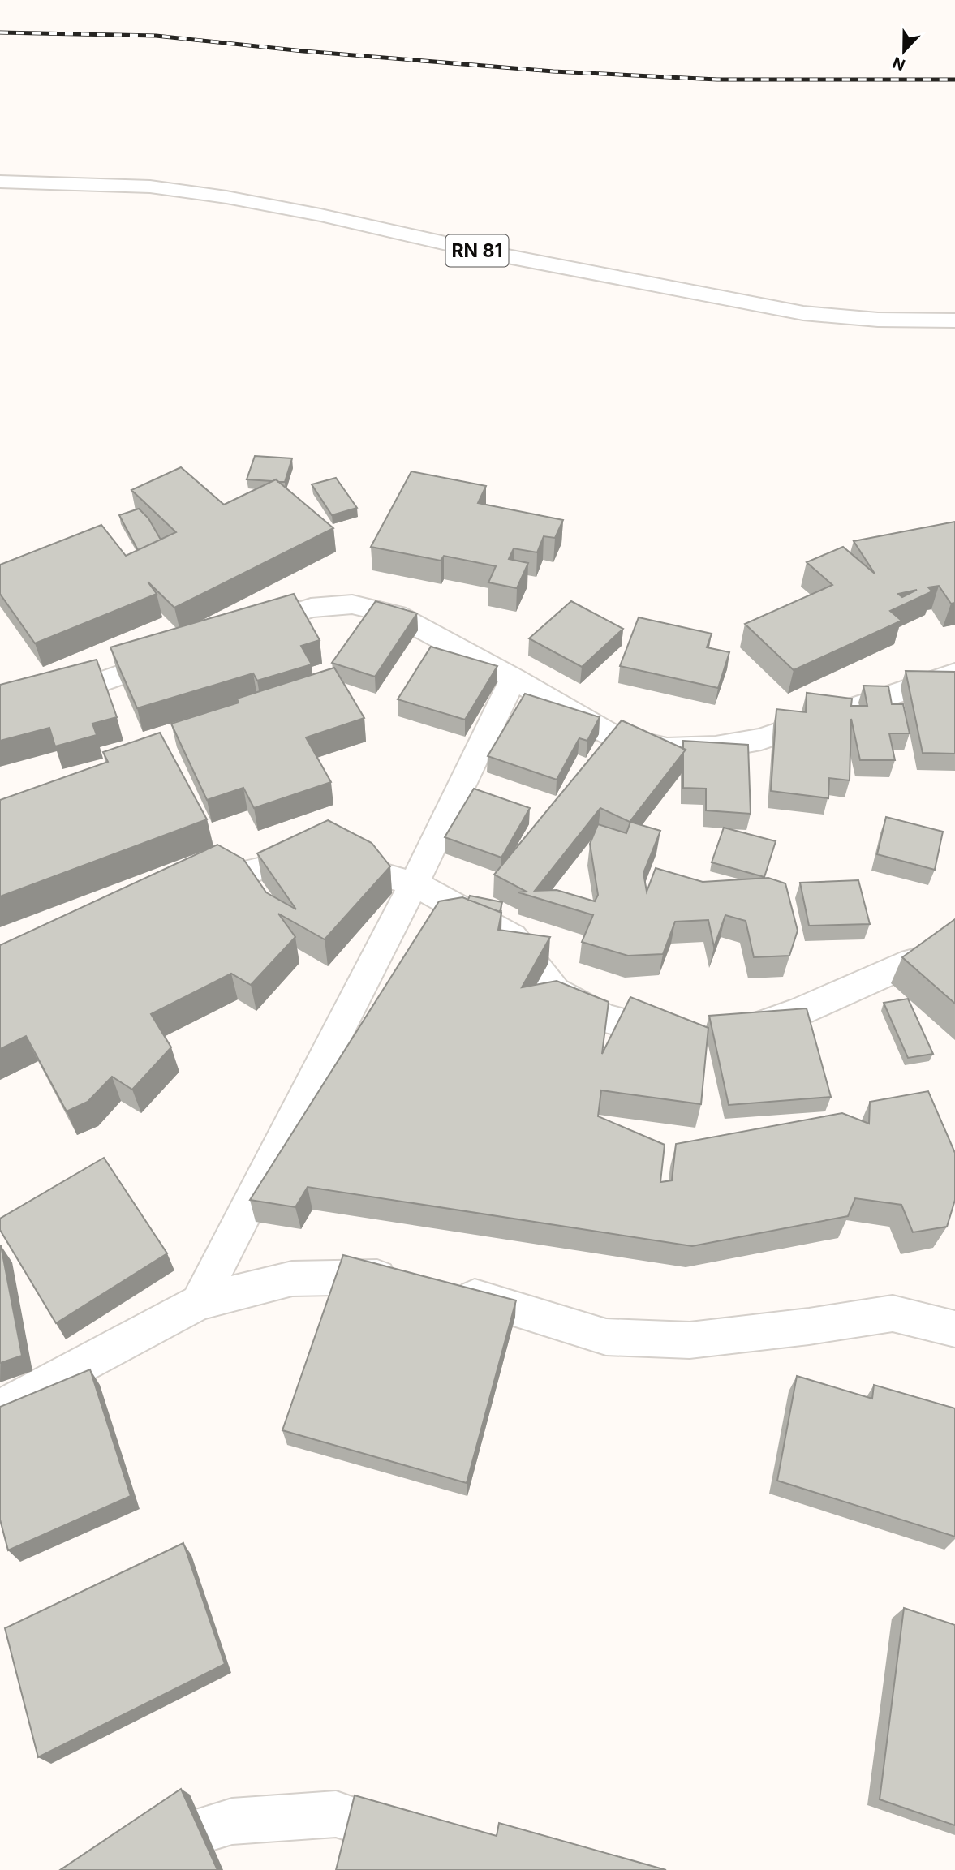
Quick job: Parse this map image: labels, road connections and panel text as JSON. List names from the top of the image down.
{
  "streets": {
    "street": ["RN 81"]
  },
  "north": "bottom"
}
